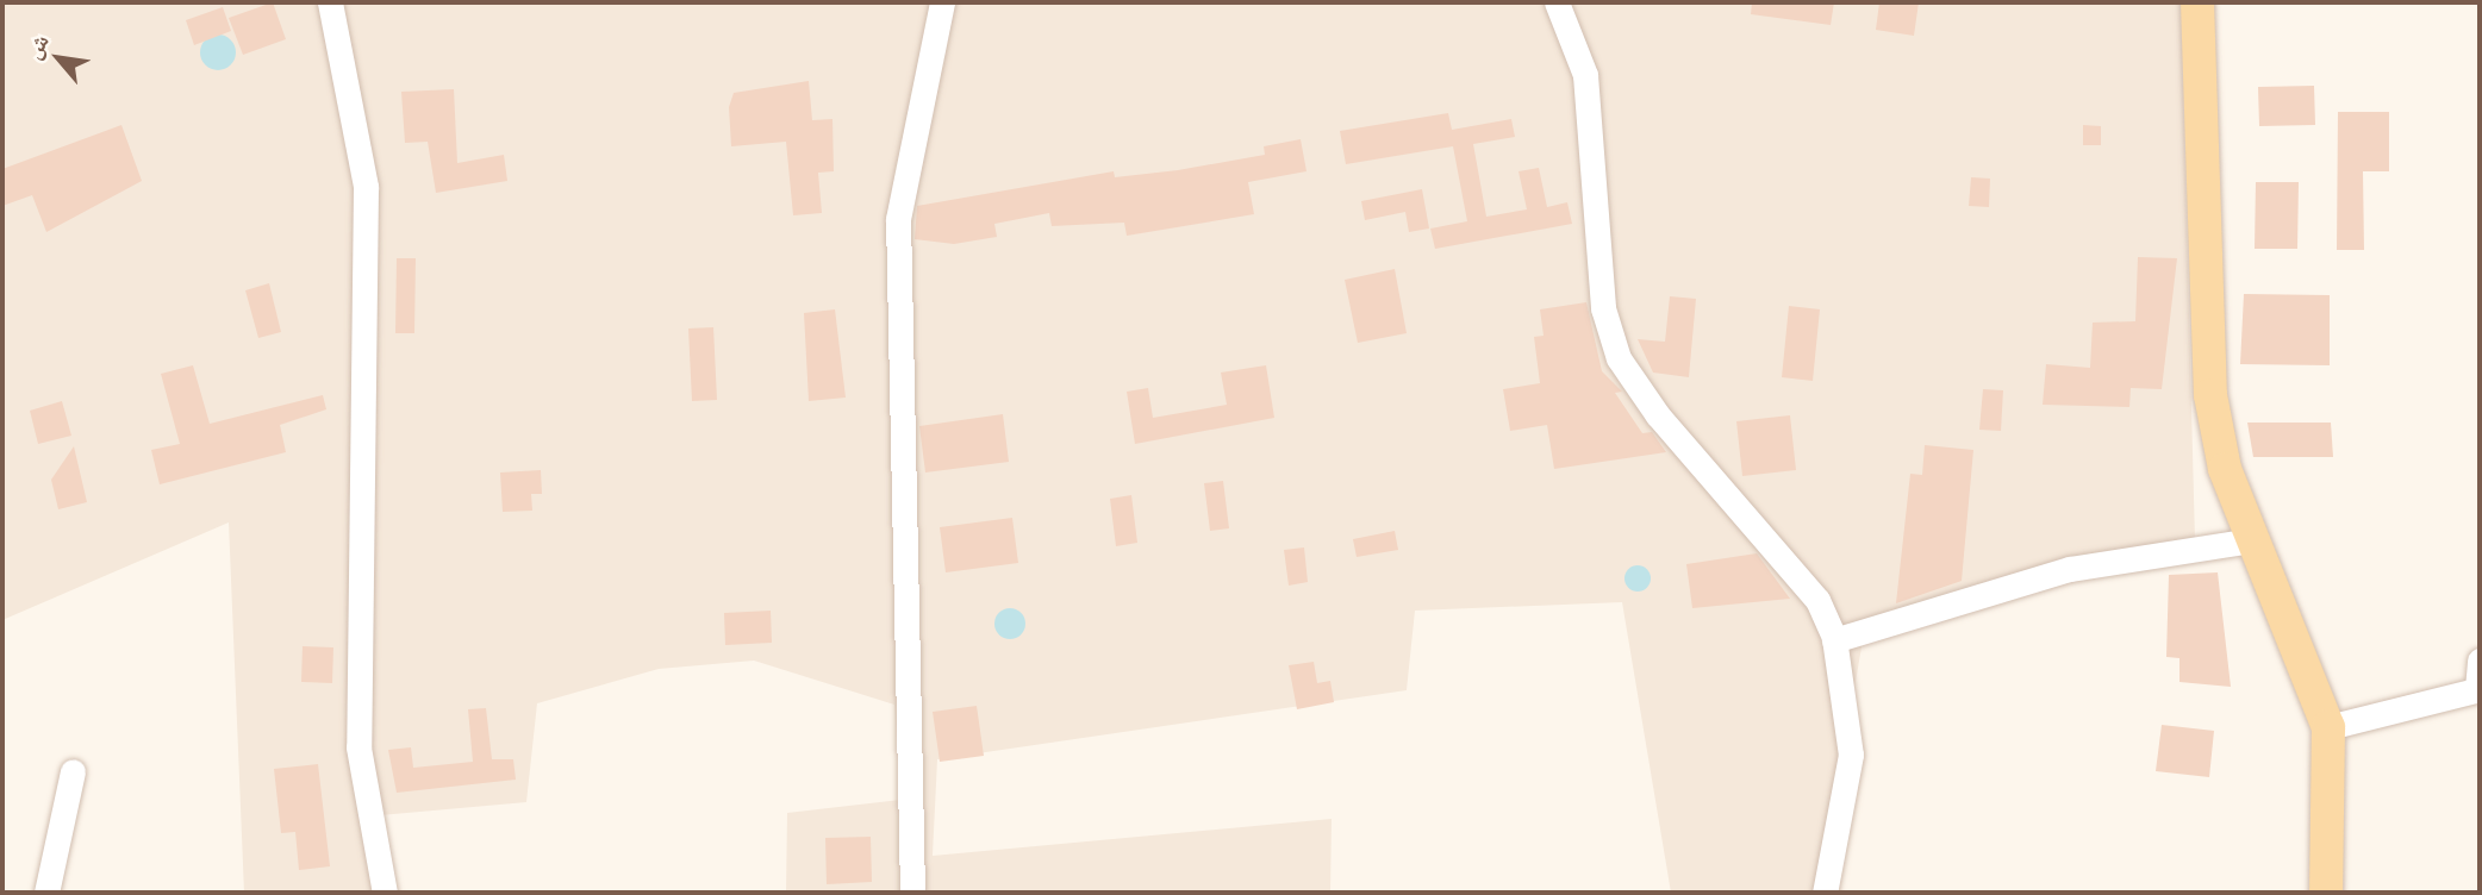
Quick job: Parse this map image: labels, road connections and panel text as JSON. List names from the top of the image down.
{
  "north": "top left"
}
